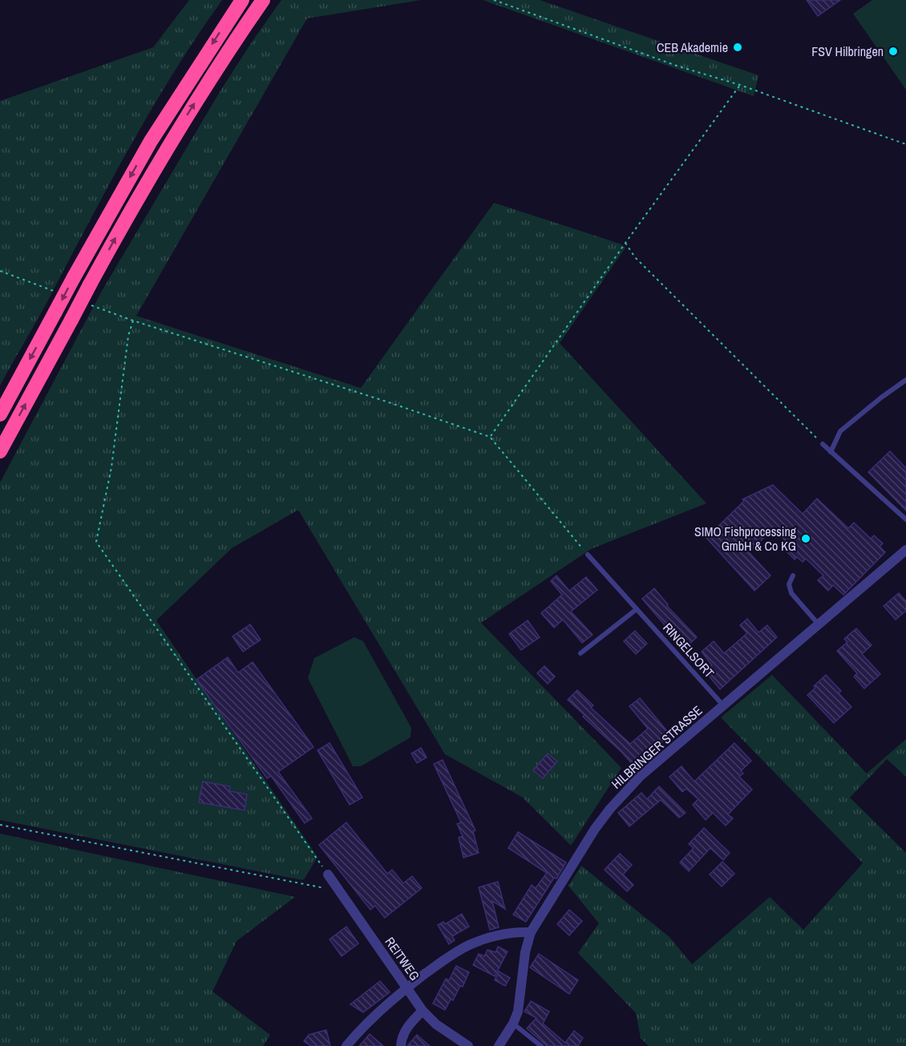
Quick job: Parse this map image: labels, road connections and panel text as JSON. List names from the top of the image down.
{
  "streets": {
    "street": ["HILBRINGER STRASSE", "REITWEG"],
    "lane": ["RINGELSORT"]
  },
  "crossings": [
    ["RINGELSORT", "HILBRINGER STRASSE"]
  ],
  "places": ["CEB Akademie", "FSV Hilbringen", "SIMO Fishprocessing GmbH & Co KG"]
}
